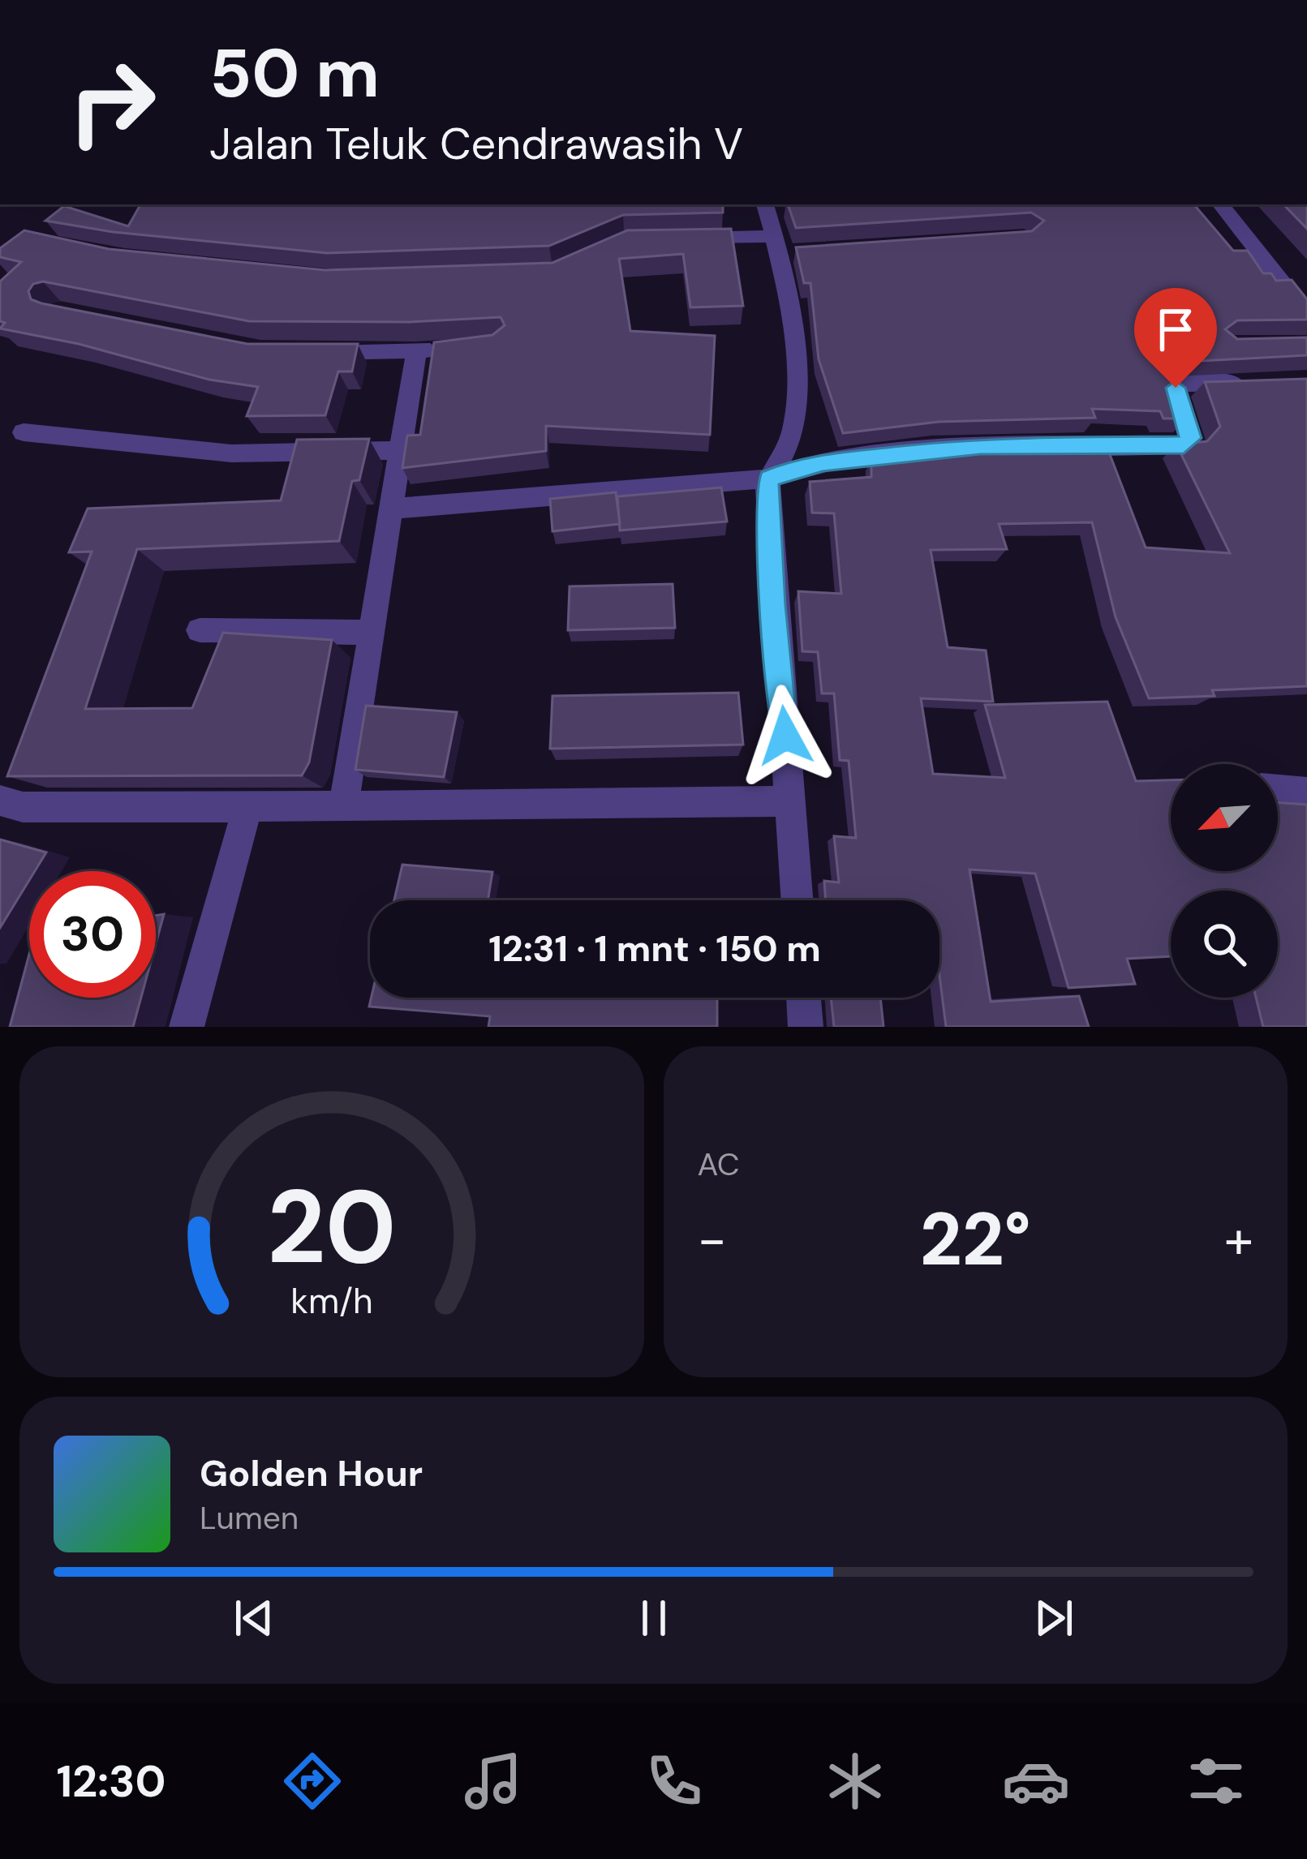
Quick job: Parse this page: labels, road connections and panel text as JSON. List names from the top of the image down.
{
  "north": "bottom left",
  "page": {
    "turn": ["50 m", "Jalan Teluk Cendrawasih V"],
    "limit": "30",
    "trip": "12:31 · 1 mnt · 150 m",
    "tile": "AC",
    "heat": ["−", "22°", "+"],
    "song": ["Golden Hour", "Lumen"],
    "tabs": "12:30",
    "gauge": ["20", "km/h"]
  }
}
